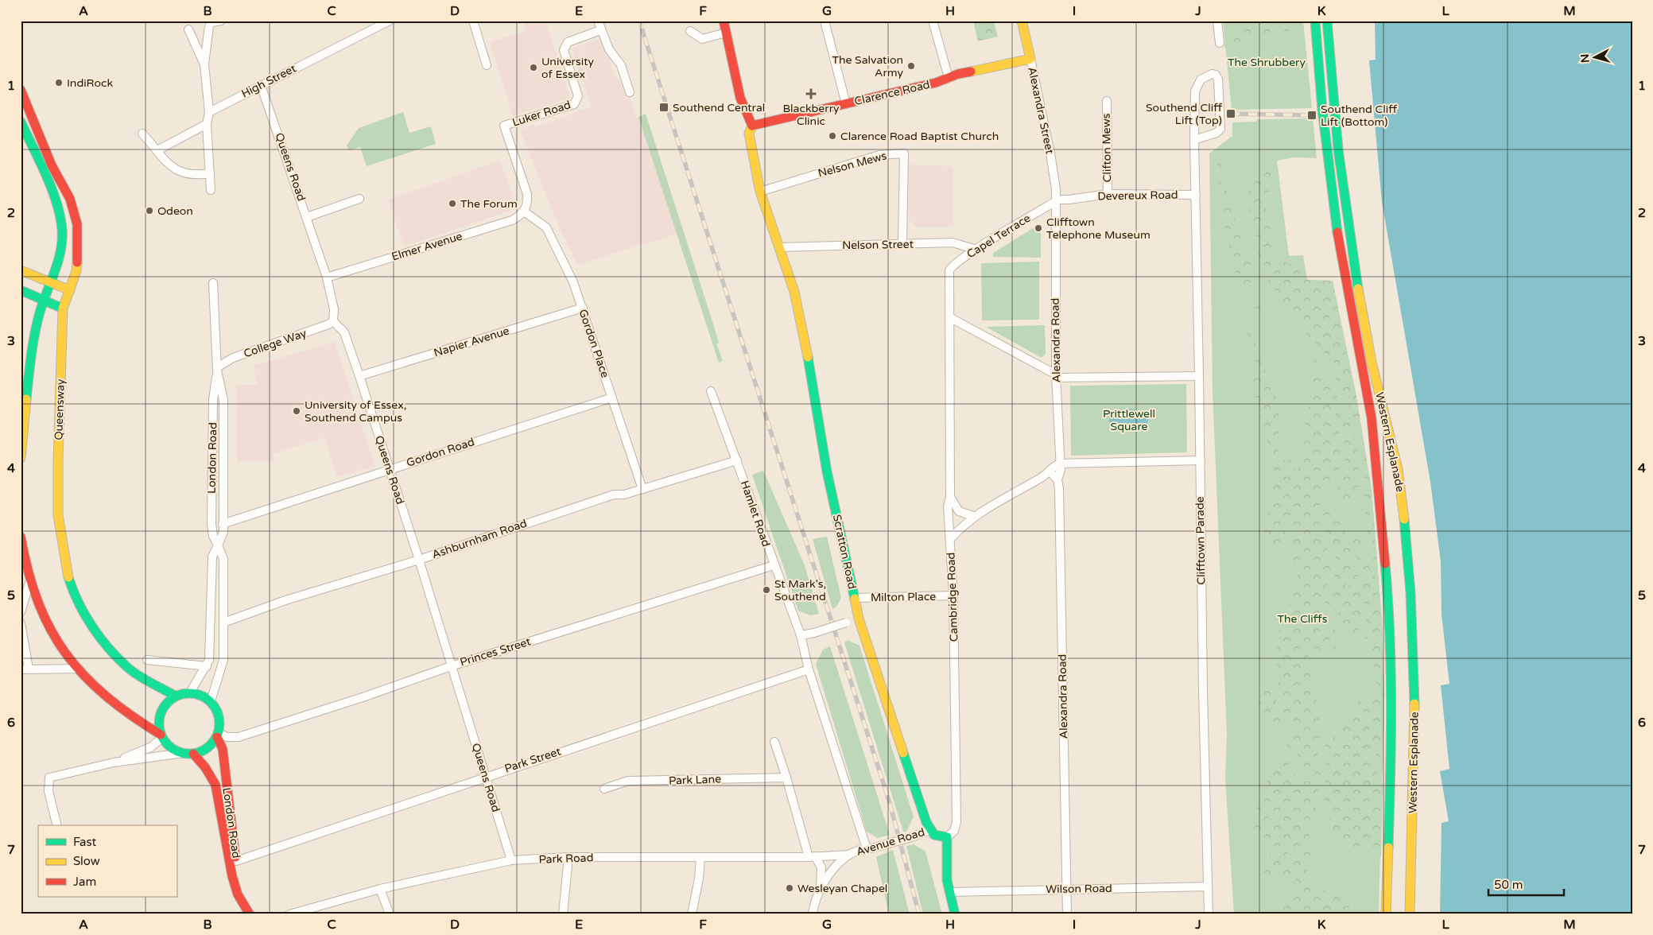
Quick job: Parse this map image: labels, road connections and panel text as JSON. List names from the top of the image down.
{
  "streets": {
    "main road": [
      "Clarence Road",
      "Alexandra Street",
      "Queensway",
      "Western Esplanade",
      "London Road",
      "Scratton Road"
    ],
    "street": [
      "High Street",
      "Luker Road",
      "Clifton Mews",
      "Nelson Mews",
      "Queens Road",
      "Devereux Road",
      "Capel Terrace",
      "Nelson Street",
      "Elmer Avenue",
      "Alexandra Road",
      "Napier Avenue",
      "College Way",
      "Gordon Place",
      "Gordon Road",
      "Hamlet Road",
      "Ashburnham Road",
      "Clifftown Parade",
      "Milton Place",
      "Cambridge Road",
      "Princes Street",
      "Park Street",
      "Park Lane",
      "Avenue Road",
      "Park Road",
      "Wilson Road"
    ]
  },
  "crossings": [
    ["High Street", "Queens Road"],
    ["Clarence Road", "Alexandra Street"],
    ["Clarence Road", "Scratton Road"],
    ["Alexandra Street", "Devereux Road"],
    ["Alexandra Street", "Capel Terrace"],
    ["Alexandra Street", "Alexandra Road"],
    ["Luker Road", "Elmer Avenue"],
    ["Luker Road", "Gordon Place"],
    ["Clifton Mews", "Devereux Road"],
    ["Nelson Mews", "Nelson Street"],
    ["Nelson Mews", "Scratton Road"],
    ["Queens Road", "Elmer Avenue"],
    ["Queens Road", "Napier Avenue"],
    ["Queens Road", "College Way"],
    ["Queens Road", "Gordon Road"],
    ["Queens Road", "Ashburnham Road"],
    ["Queens Road", "Princes Street"],
    ["Queens Road", "Park Street"],
    ["Queens Road", "Park Road"],
    ["Devereux Road", "Capel Terrace"],
    ["Devereux Road", "Alexandra Road"],
    ["Devereux Road", "Clifftown Parade"],
    ["Capel Terrace", "Nelson Street"],
    ["Capel Terrace", "Alexandra Road"],
    ["Capel Terrace", "Cambridge Road"],
    ["Nelson Street", "Scratton Road"],
    ["Elmer Avenue", "Gordon Place"],
    ["Alexandra Road", "Wilson Road"],
    ["Napier Avenue", "Gordon Place"],
    ["College Way", "London Road"],
    ["Gordon Place", "Gordon Road"],
    ["Gordon Place", "Ashburnham Road"],
    ["Queensway", "London Road"],
    ["Queensway", "Princes Street"],
    ["Gordon Road", "London Road"],
    ["London Road", "Ashburnham Road"],
    ["London Road", "Princes Street"],
    ["London Road", "Park Street"],
    ["Hamlet Road", "Ashburnham Road"],
    ["Hamlet Road", "Princes Street"],
    ["Hamlet Road", "Park Street"],
    ["Hamlet Road", "Avenue Road"],
    ["Clifftown Parade", "Wilson Road"],
    ["Scratton Road", "Milton Place"],
    ["Scratton Road", "Avenue Road"],
    ["Milton Place", "Cambridge Road"],
    ["Avenue Road", "Park Road"]
  ],
  "parks": ["The Shrubbery", "Prittlewell Square", "The Cliffs"],
  "places": {
    "other": [
      "The Salvation Army",
      "University of Essex",
      "IndiRock",
      "Clarence Road Baptist Church",
      "The Forum",
      "Odeon",
      "Clifftown Telephone Museum",
      "University of Essex, Southend Campus",
      "St Mark's, Southend",
      "Wesleyan Chapel"
    ],
    "health": ["Blackberry Clinic"],
    "transit": ["Southend Central", "Southend Cliff Lift (Top)", "Southend Cliff Lift (Bottom)"]
  },
  "legend": ["Fast", "Slow", "Jam"],
  "scale_bar": "50 m",
  "north": "left",
  "grid": {
    "columns": [
      "A",
      "B",
      "C",
      "D",
      "E",
      "F",
      "G",
      "H",
      "I",
      "J",
      "K",
      "L",
      "M"
    ],
    "rows": [
      "1",
      "2",
      "3",
      "4",
      "5",
      "6",
      "7"
    ]
  }
}
